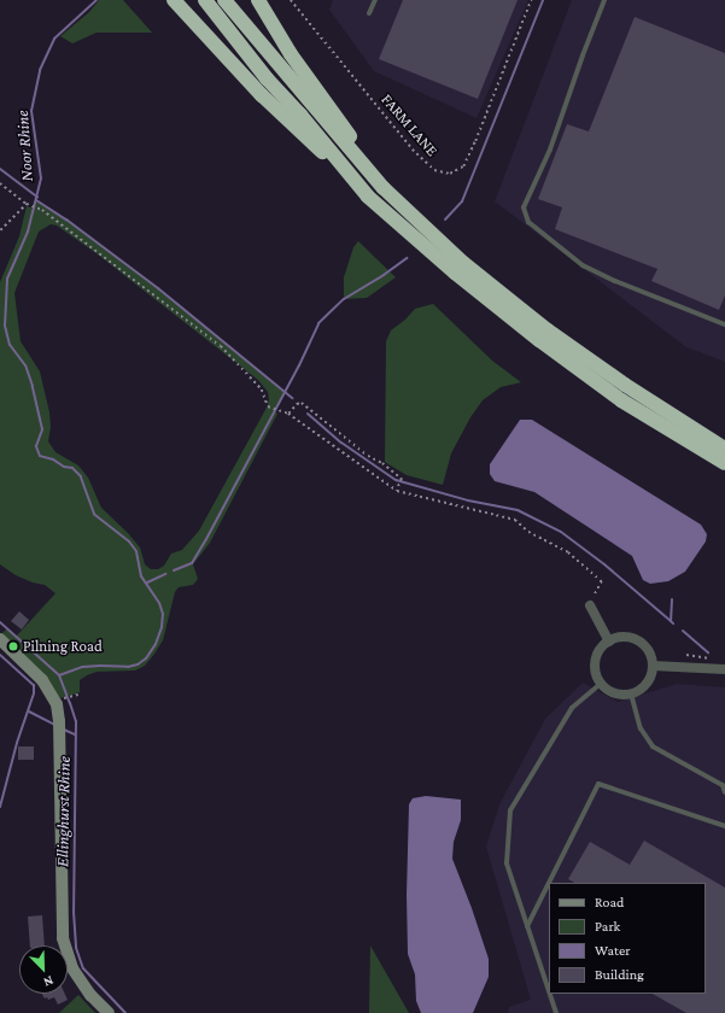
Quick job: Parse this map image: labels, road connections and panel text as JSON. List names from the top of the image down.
{
  "streets": {
    "path": ["FARM LANE"]
  },
  "water": ["Noor Rhine", "Ellinghurst Rhine"],
  "places": ["Pilning Road"],
  "legend": [
    "Road",
    "Park",
    "Water",
    "Building"
  ],
  "north": "bottom right"
}
